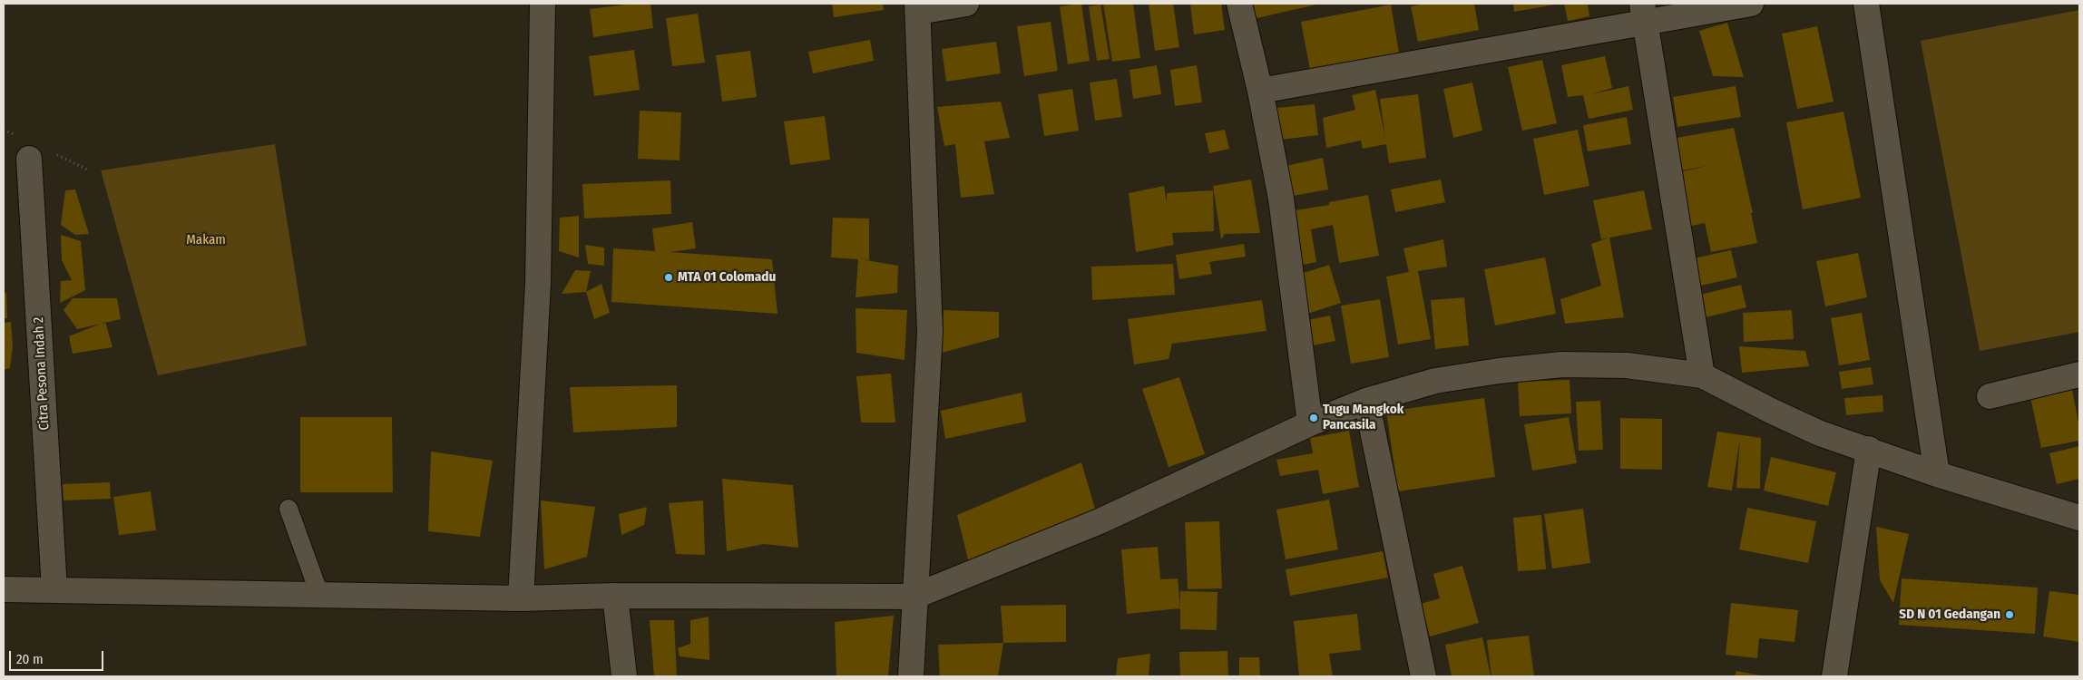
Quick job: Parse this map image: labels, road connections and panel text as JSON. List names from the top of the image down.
{
  "streets": {
    "street": ["Citra Pesona Indah 2"]
  },
  "parks": ["Makam"],
  "places": ["MTA 01 Colomadu", "Tugu Mangkok Pancasila", "SD N 01 Gedangan"],
  "scale_bar": "20 m"
}
